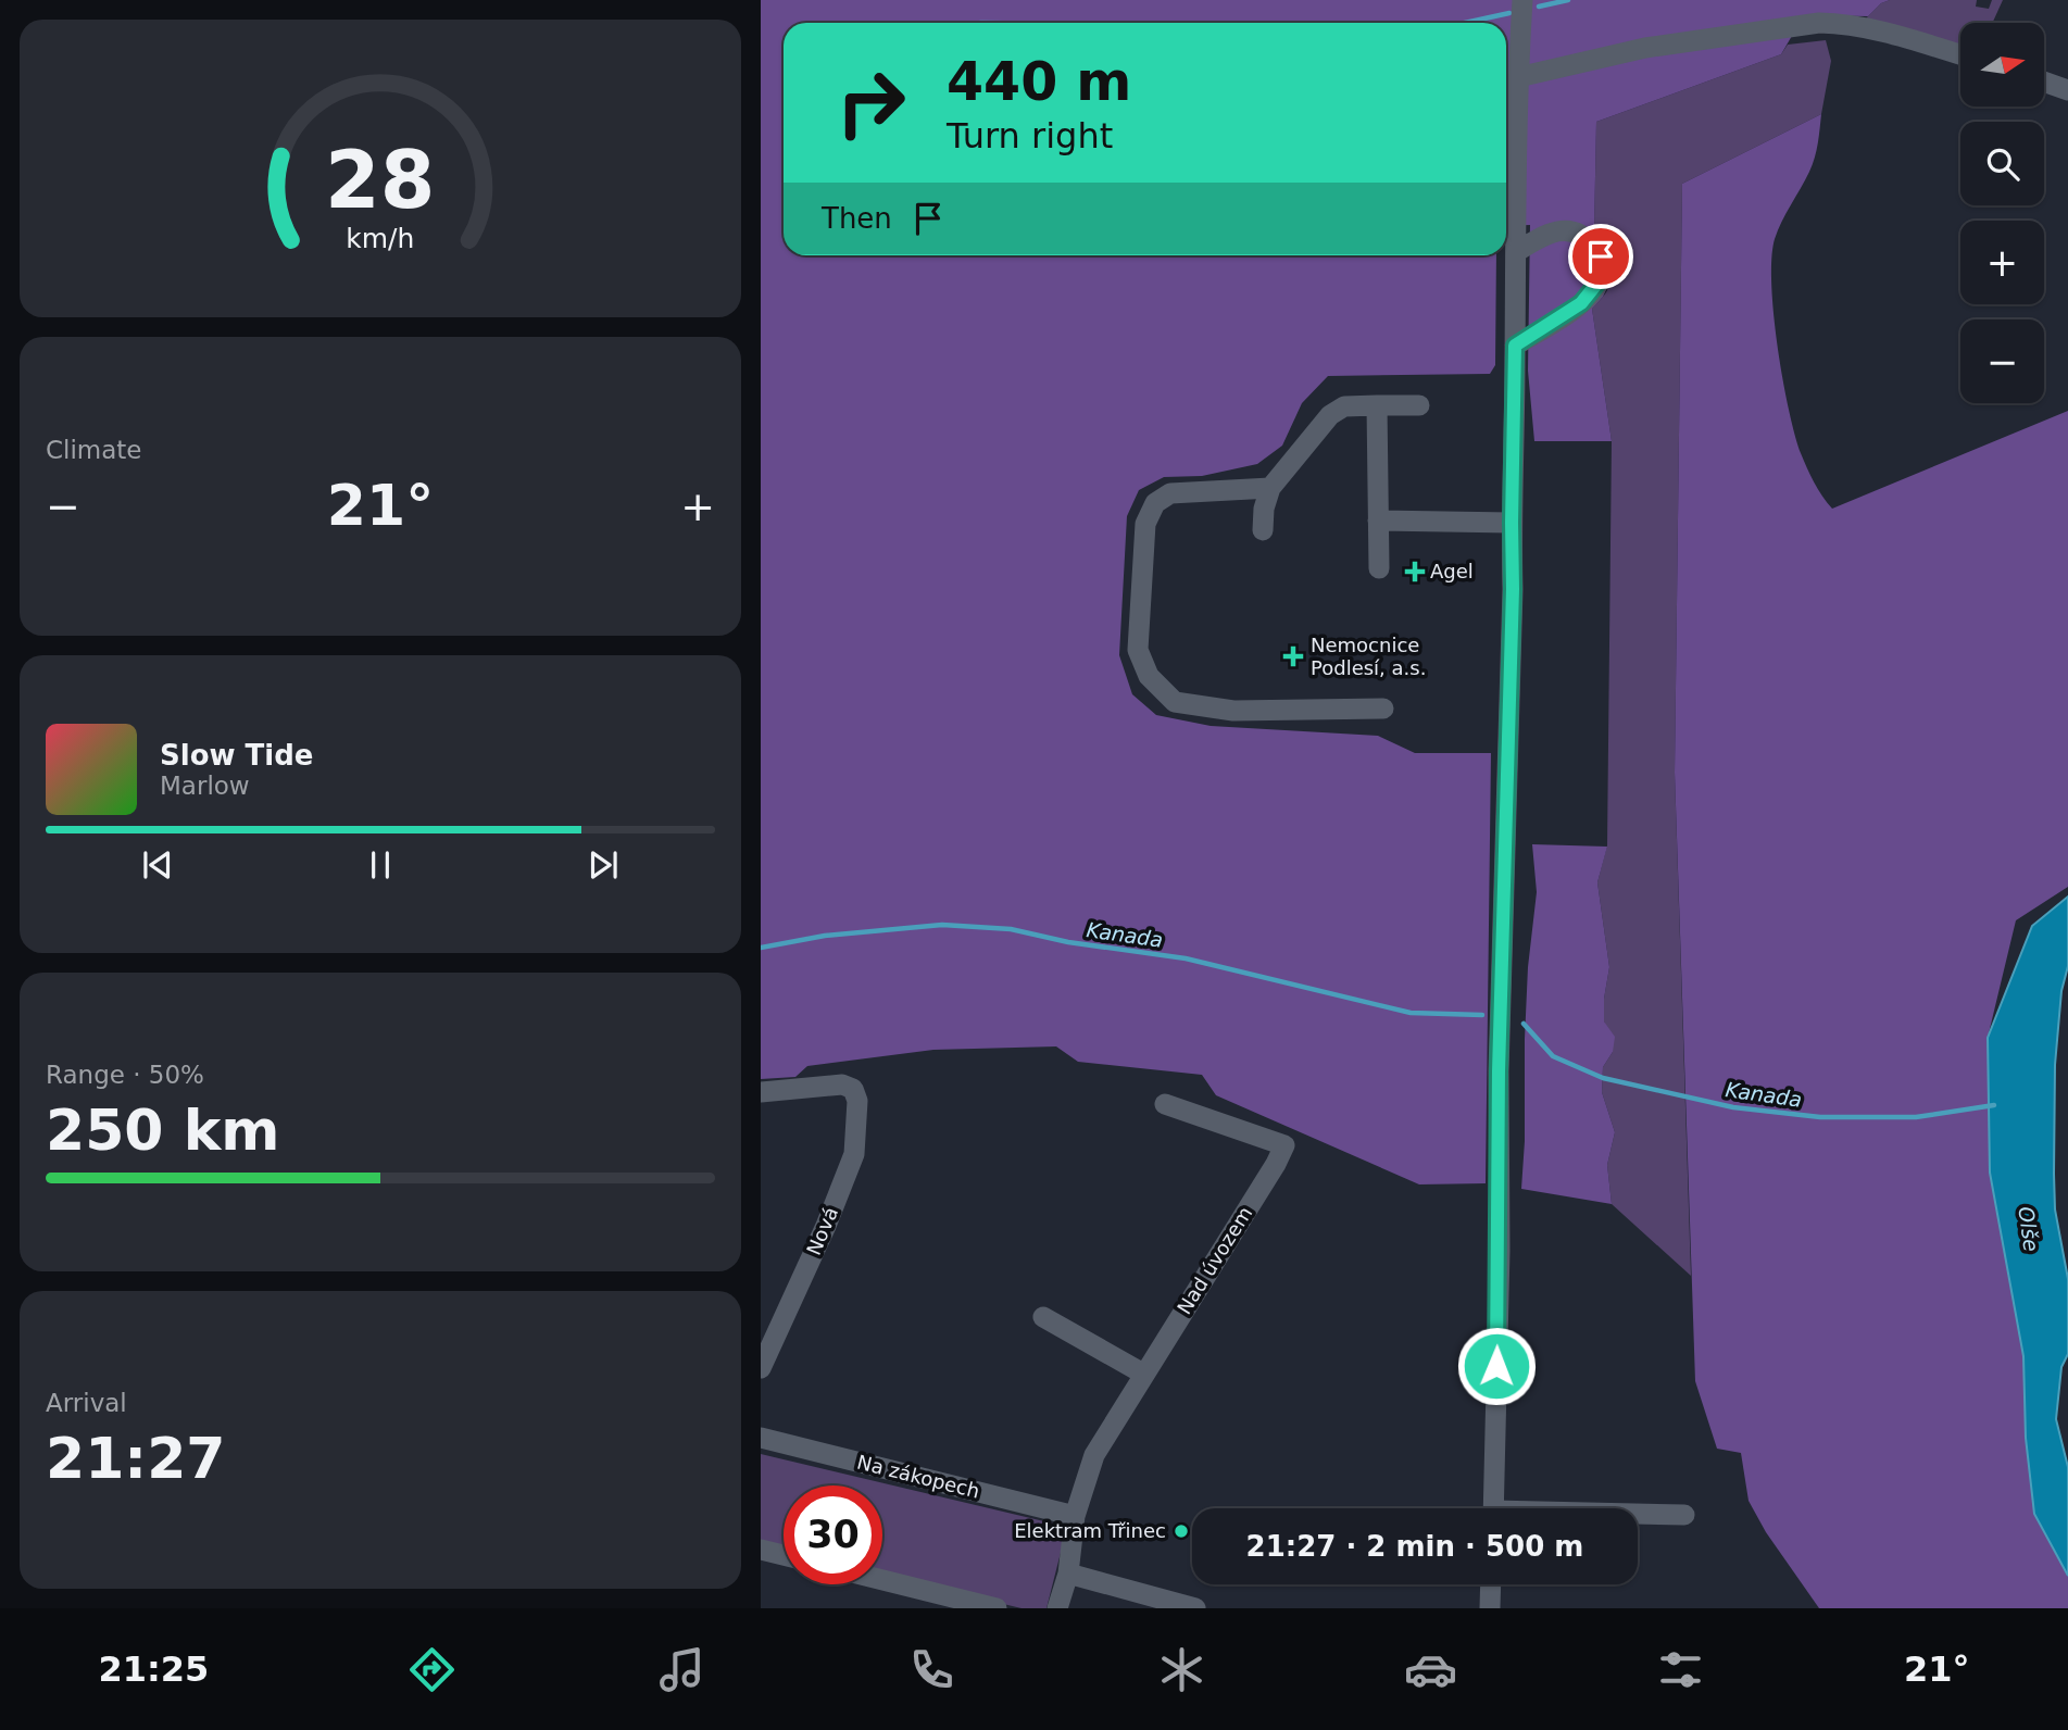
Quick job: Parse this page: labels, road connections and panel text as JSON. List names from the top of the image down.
{
  "streets": {
    "street": ["Nová", "Nad úvozem", "Na zákopech"]
  },
  "crossings": [
    ["Nad úvozem", "Na zákopech"]
  ],
  "water": ["Kanada", "Olše"],
  "places": {
    "health": ["Agel", "Nemocnice Podlesí, a.s."],
    "other": ["Elektram Třinec"]
  },
  "north": "right",
  "page": {
    "map_buttons": ["+", "−"],
    "turn": ["440 m", "Turn right"],
    "then": "Then",
    "tile": [
      "Climate",
      ["Range · 50%", "250 km"],
      ["Arrival", "21:27"]
    ],
    "heat": ["−", "21°", "+"],
    "song": ["Slow Tide", "Marlow"],
    "limit": "30",
    "trip": "21:27 · 2 min · 500 m",
    "tabs": ["21:25", "21°"],
    "gauge": ["28", "km/h"]
  }
}
